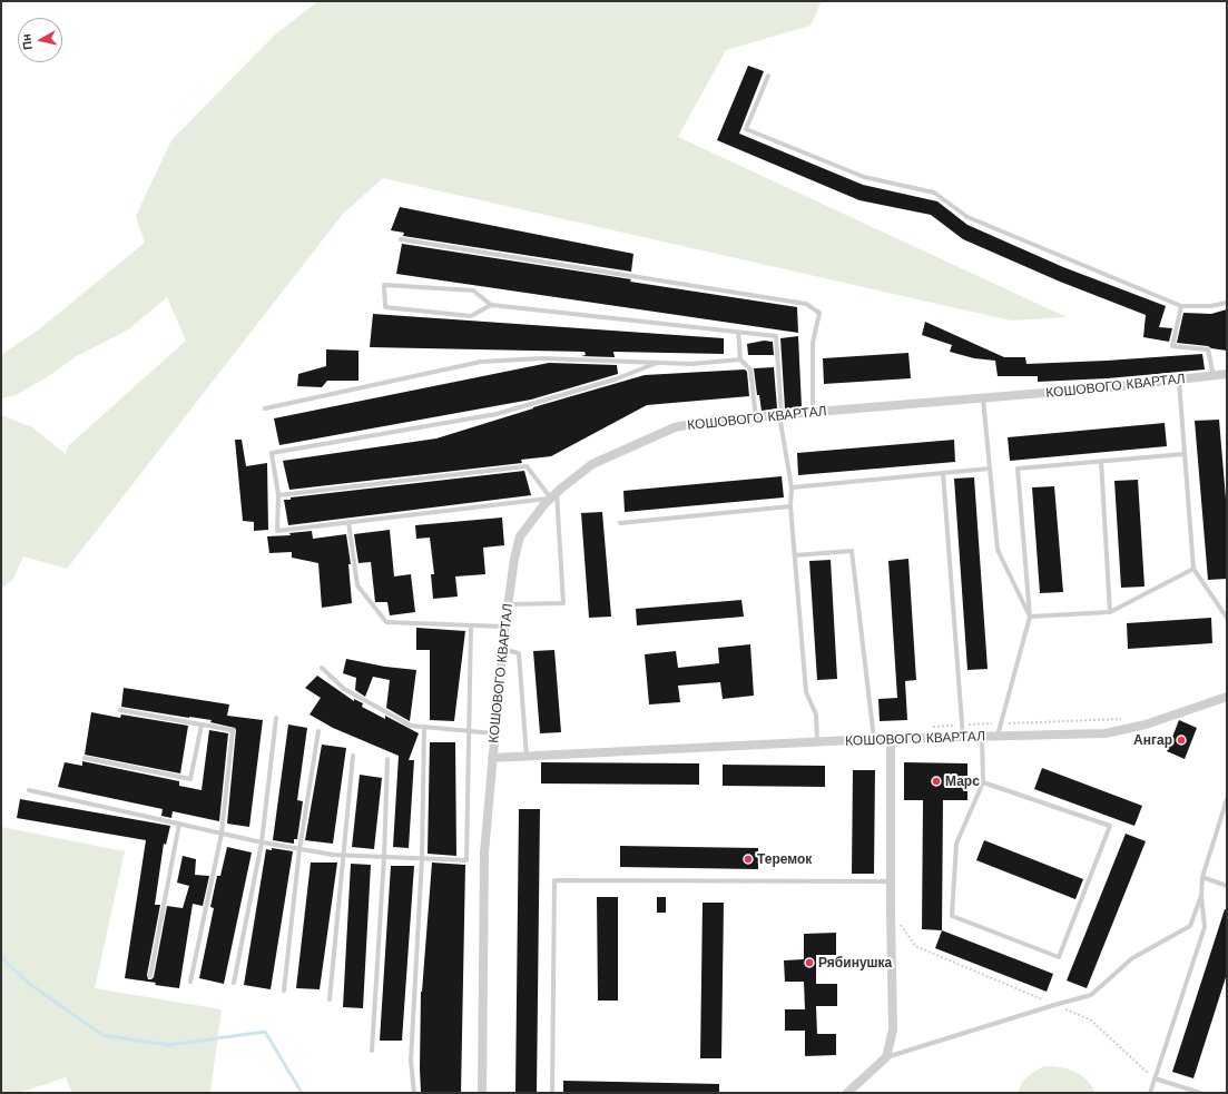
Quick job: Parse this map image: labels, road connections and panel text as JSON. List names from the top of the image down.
{
  "streets": {
    "street": ["КОШОВОГО КВАРТАЛ"]
  },
  "places": [
    "Ангар",
    "Марс",
    "Теремок",
    "Рябинушка"
  ],
  "north": "left"
}
